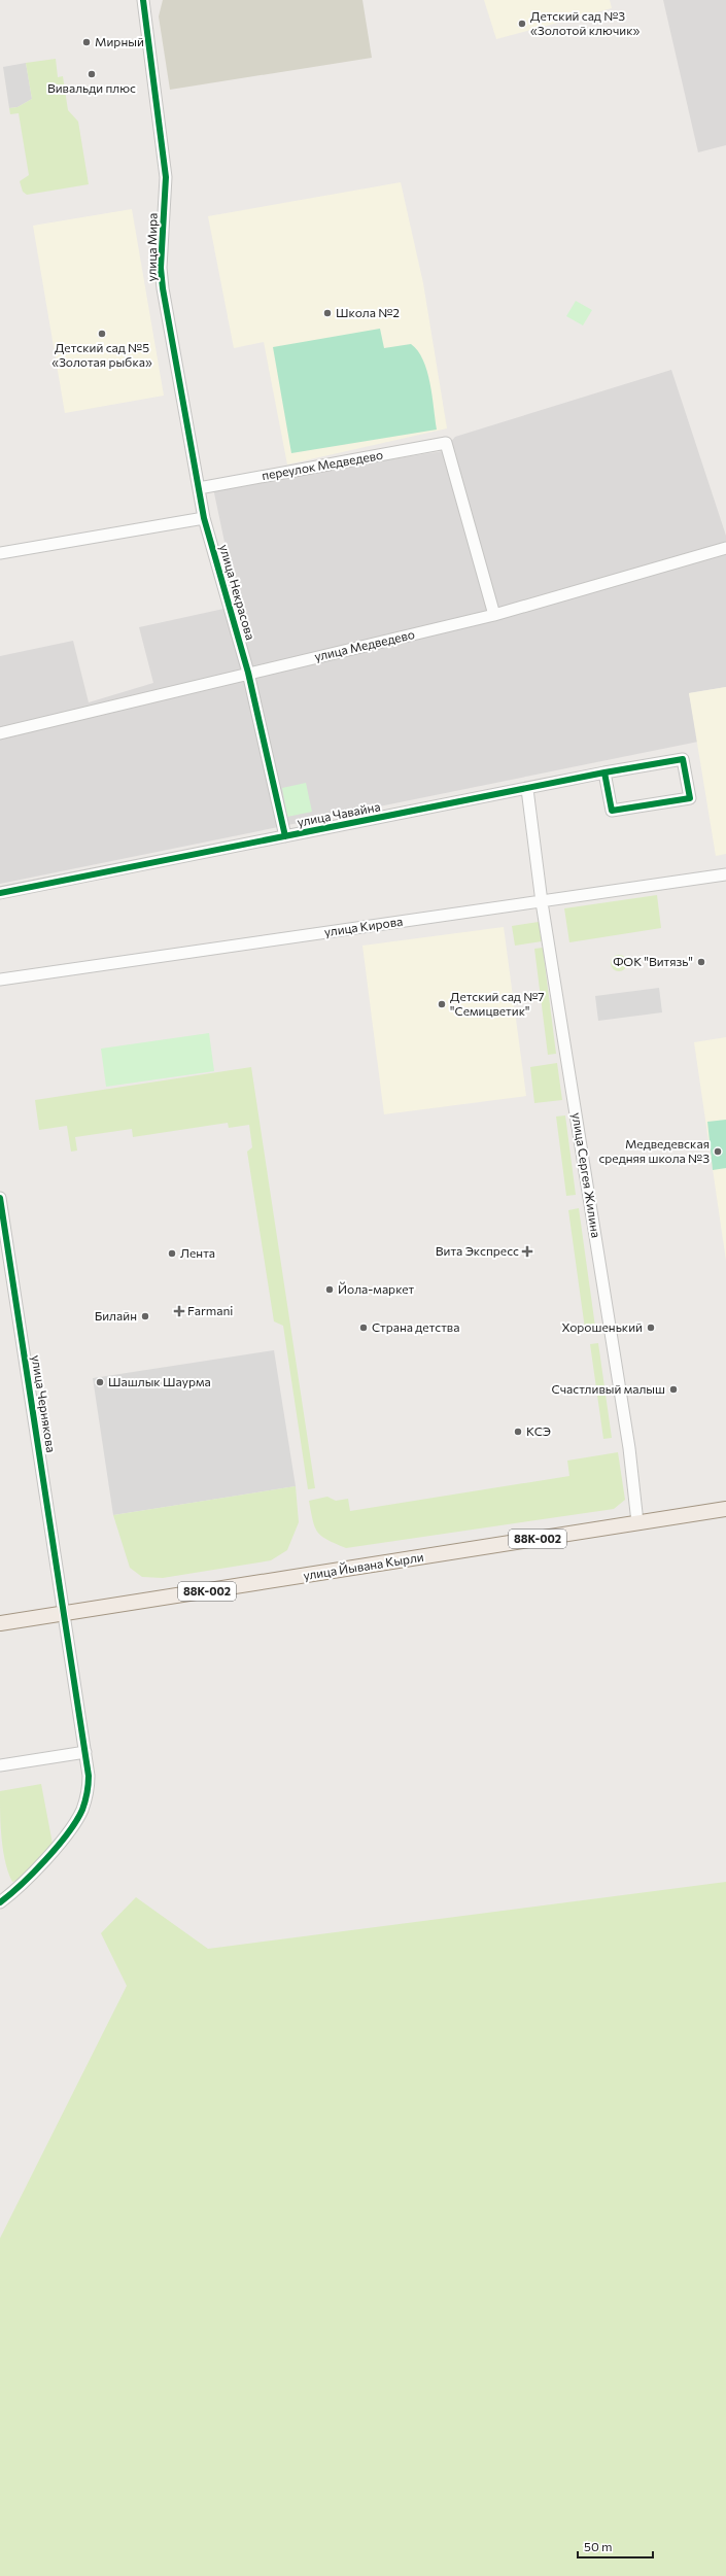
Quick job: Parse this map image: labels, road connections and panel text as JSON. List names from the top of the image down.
{
  "streets": {
    "main road": ["88К-002", "улица Йывана Кырли"],
    "street": [
      "улица Мира",
      "переулок Медведево",
      "улица Некрасова",
      "улица Медведево",
      "улица Чавайна",
      "улица Кирова",
      "улица Сергея Жилина",
      "улица Чернякова"
    ]
  },
  "crossings": [
    ["улица Мира", "переулок Медведево"],
    ["улица Мира", "улица Некрасова"],
    ["переулок Медведево", "улица Медведево"],
    ["улица Некрасова", "улица Медведево"],
    ["улица Некрасова", "улица Чавайна"],
    ["улица Чавайна", "улица Сергея Жилина"],
    ["улица Кирова", "улица Сергея Жилина"],
    ["улица Сергея Жилина", "улица Йывана Кырли"],
    ["улица Чернякова", "улица Йывана Кырли"]
  ],
  "places": {
    "other": [
      "Детский сад №3 «Золотой ключик»",
      "Мирный",
      "Вивальди плюс",
      "Школа №2",
      "Детский сад №5 «Золотая рыбка»",
      "ФОК \"Витязь\"",
      "Детский сад №7 \"Семицветик\"",
      "Медведевская средняя школа №3",
      "Лента",
      "Йола-маркет",
      "Билайн",
      "Страна детства",
      "Хорошенький",
      "Шашлык Шаурма",
      "Счастливый малыш",
      "КСЭ"
    ],
    "health": ["Вита Экспресс", "Farmani"]
  },
  "scale_bar": "50 m"
}
